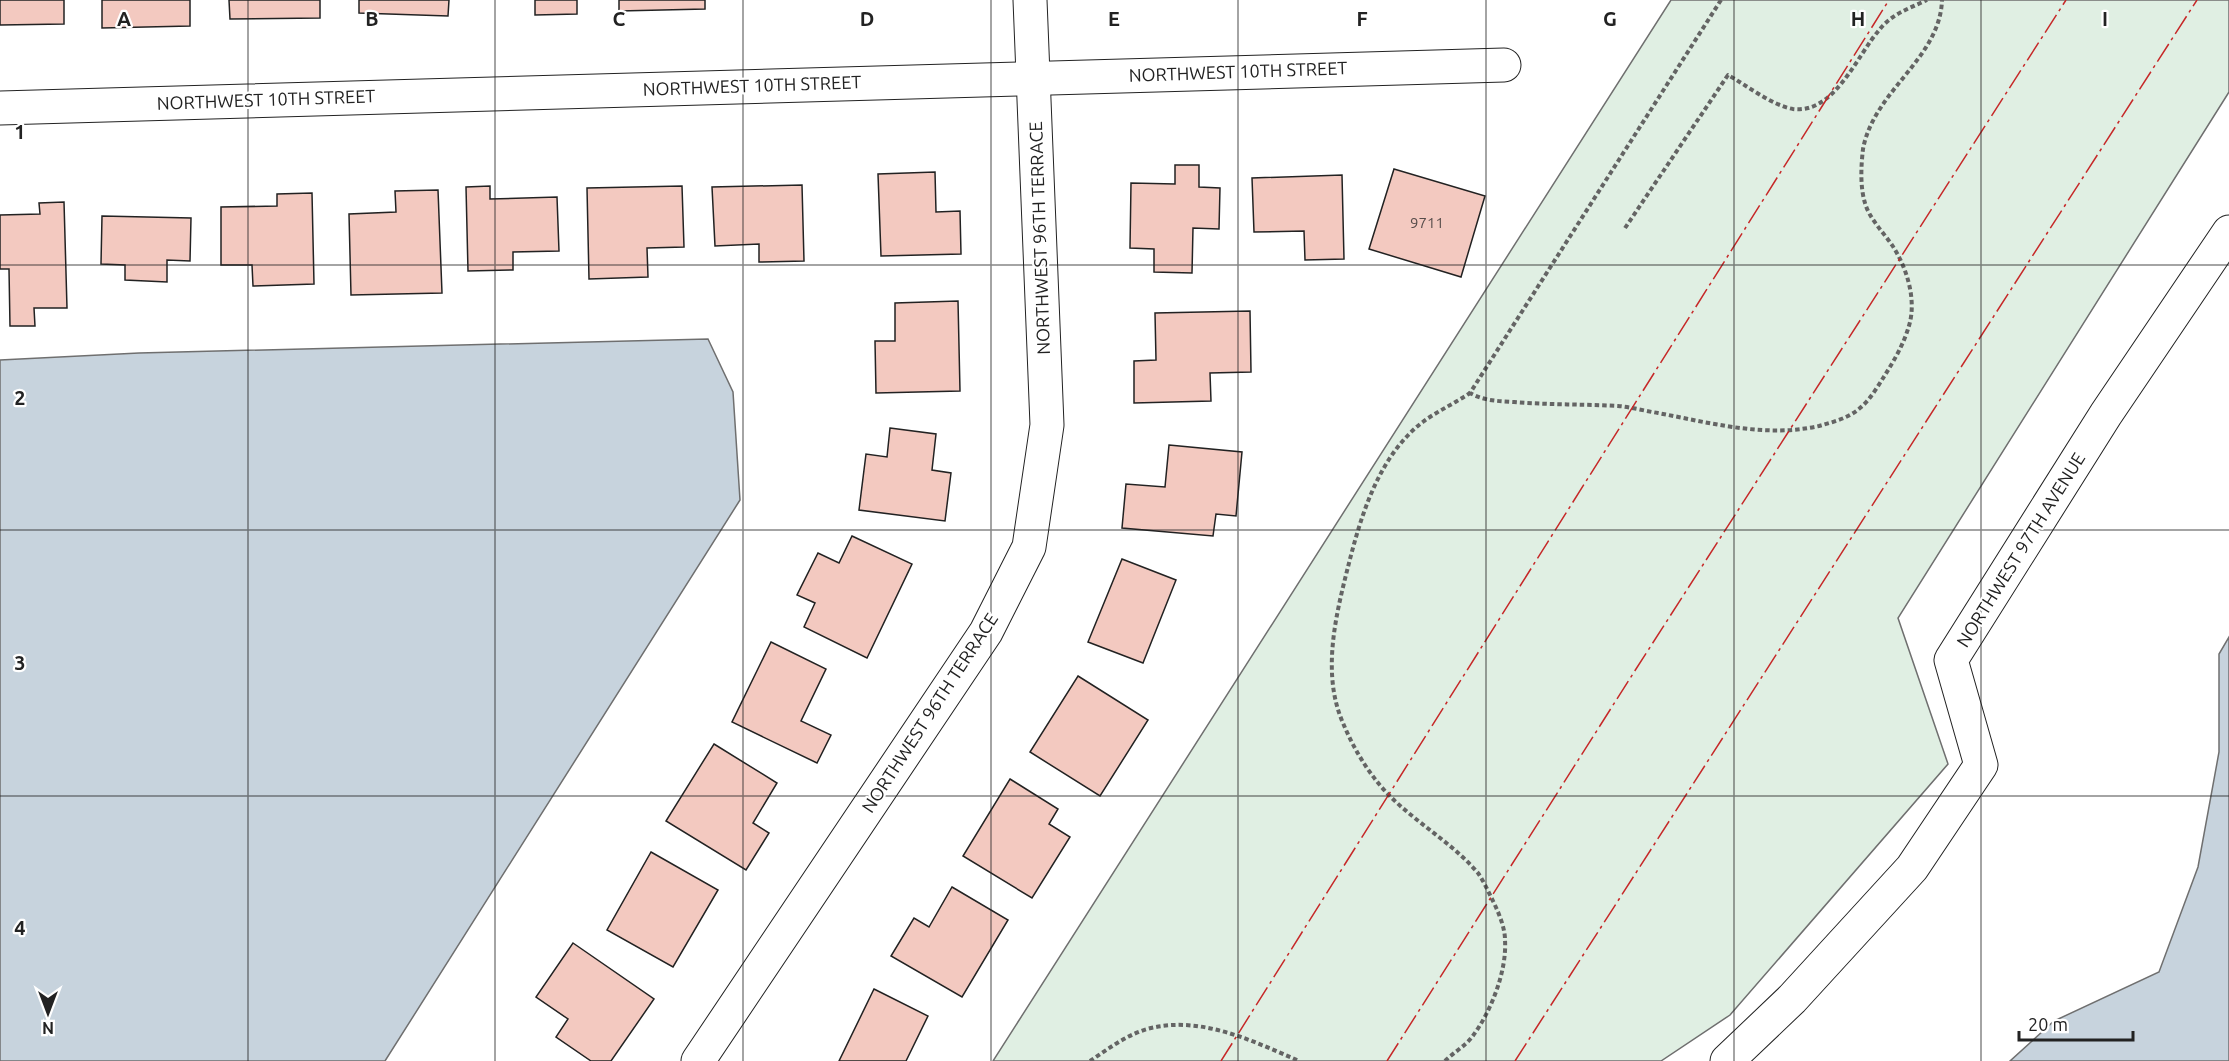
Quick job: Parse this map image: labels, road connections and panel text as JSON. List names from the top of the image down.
{
  "streets": {
    "street": ["NORTHWEST 10TH STREET", "NORTHWEST 96TH TERRACE", "NORTHWEST 97TH AVENUE"]
  },
  "crossings": [
    ["NORTHWEST 10TH STREET", "NORTHWEST 96TH TERRACE"]
  ],
  "house_numbers": ["9711"],
  "scale_bar": "20 m",
  "north": "bottom",
  "grid": {
    "columns": [
      "A",
      "B",
      "C",
      "D",
      "E",
      "F",
      "G",
      "H",
      "I"
    ],
    "rows": [
      "1",
      "2",
      "3",
      "4"
    ]
  }
}
